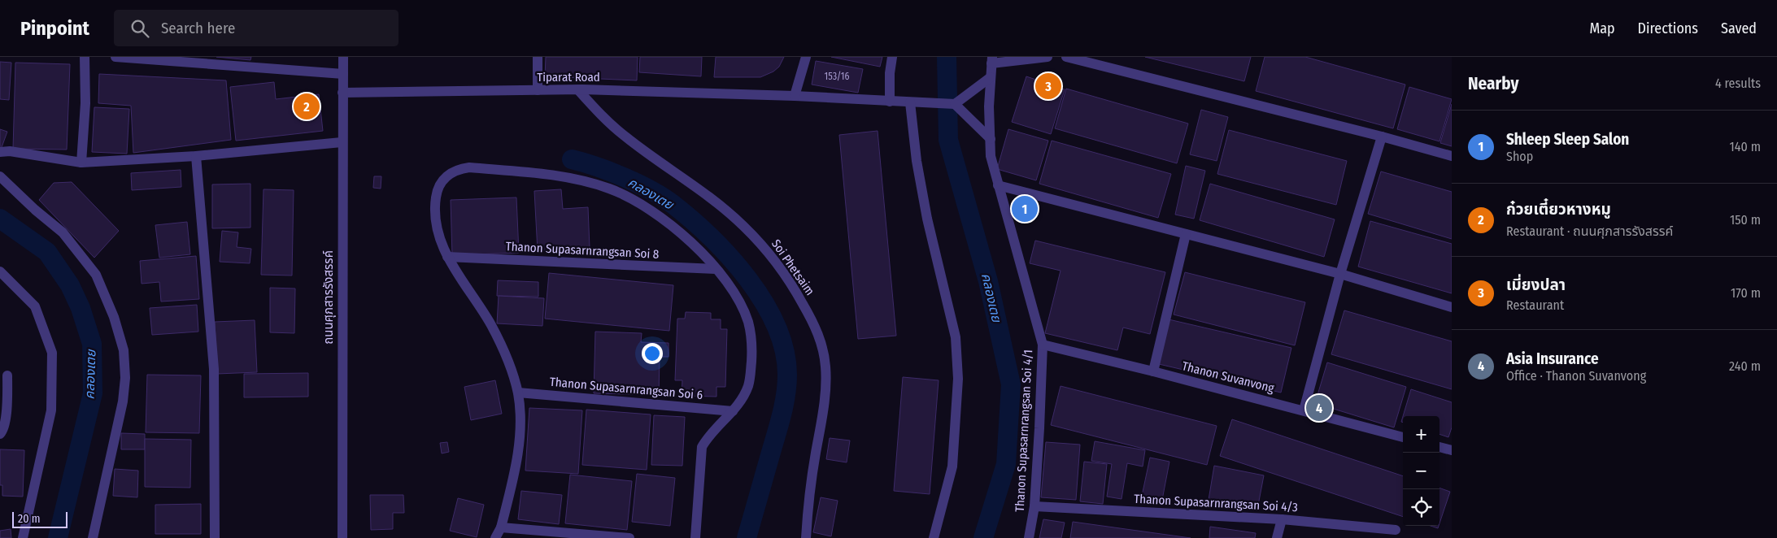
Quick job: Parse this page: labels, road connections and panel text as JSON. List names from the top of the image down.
{
  "streets": {
    "street": [
      "Tiparat Road",
      "Thanon Supasarnrangsan Soi 8",
      "Soi Phetsaim",
      "ถนนศุภสารรังสรรค์",
      "Thanon Suvanvong",
      "Thanon Supasarnrangsan Soi 6",
      "Thanon Supasarnrangsan Soi 4/1",
      "Thanon Supasarnrangsan Soi 4/3"
    ]
  },
  "crossings": [
    ["Tiparat Road", "Soi Phetsaim"],
    ["Tiparat Road", "ถนนศุภสารรังสรรค์"],
    ["Thanon Suvanvong", "Thanon Supasarnrangsan Soi 4/1"],
    ["Thanon Supasarnrangsan Soi 4/1", "Thanon Supasarnrangsan Soi 4/3"]
  ],
  "water": ["คลองเตย"],
  "house_numbers": ["153/16"],
  "scale_bar": "20 m",
  "page": {
    "header": "Pinpoint",
    "search": "Search here",
    "nav": ["Map", "Directions", "Saved"],
    "heading": ["Nearby", "4 results"],
    "pins": [
      "3",
      "2",
      "1",
      "4"
    ],
    "list": [
      {
        "mark": "1",
        "name": "Shleep Sleep Salon",
        "note": "Shop",
        "value": "140 m"
      },
      {
        "mark": "2",
        "name": "ก๋วยเตี๋ยวหางหมู",
        "note": "Restaurant · ถนนศุภสารรังสรรค์",
        "value": "150 m"
      },
      {
        "mark": "3",
        "name": "เมี่ยงปลา",
        "note": "Restaurant",
        "value": "170 m"
      },
      {
        "mark": "4",
        "name": "Asia Insurance",
        "note": "Office · Thanon Suvanvong",
        "value": "240 m"
      }
    ],
    "map_buttons": ["+", "−"],
    "scale": "20 m"
  }
}
